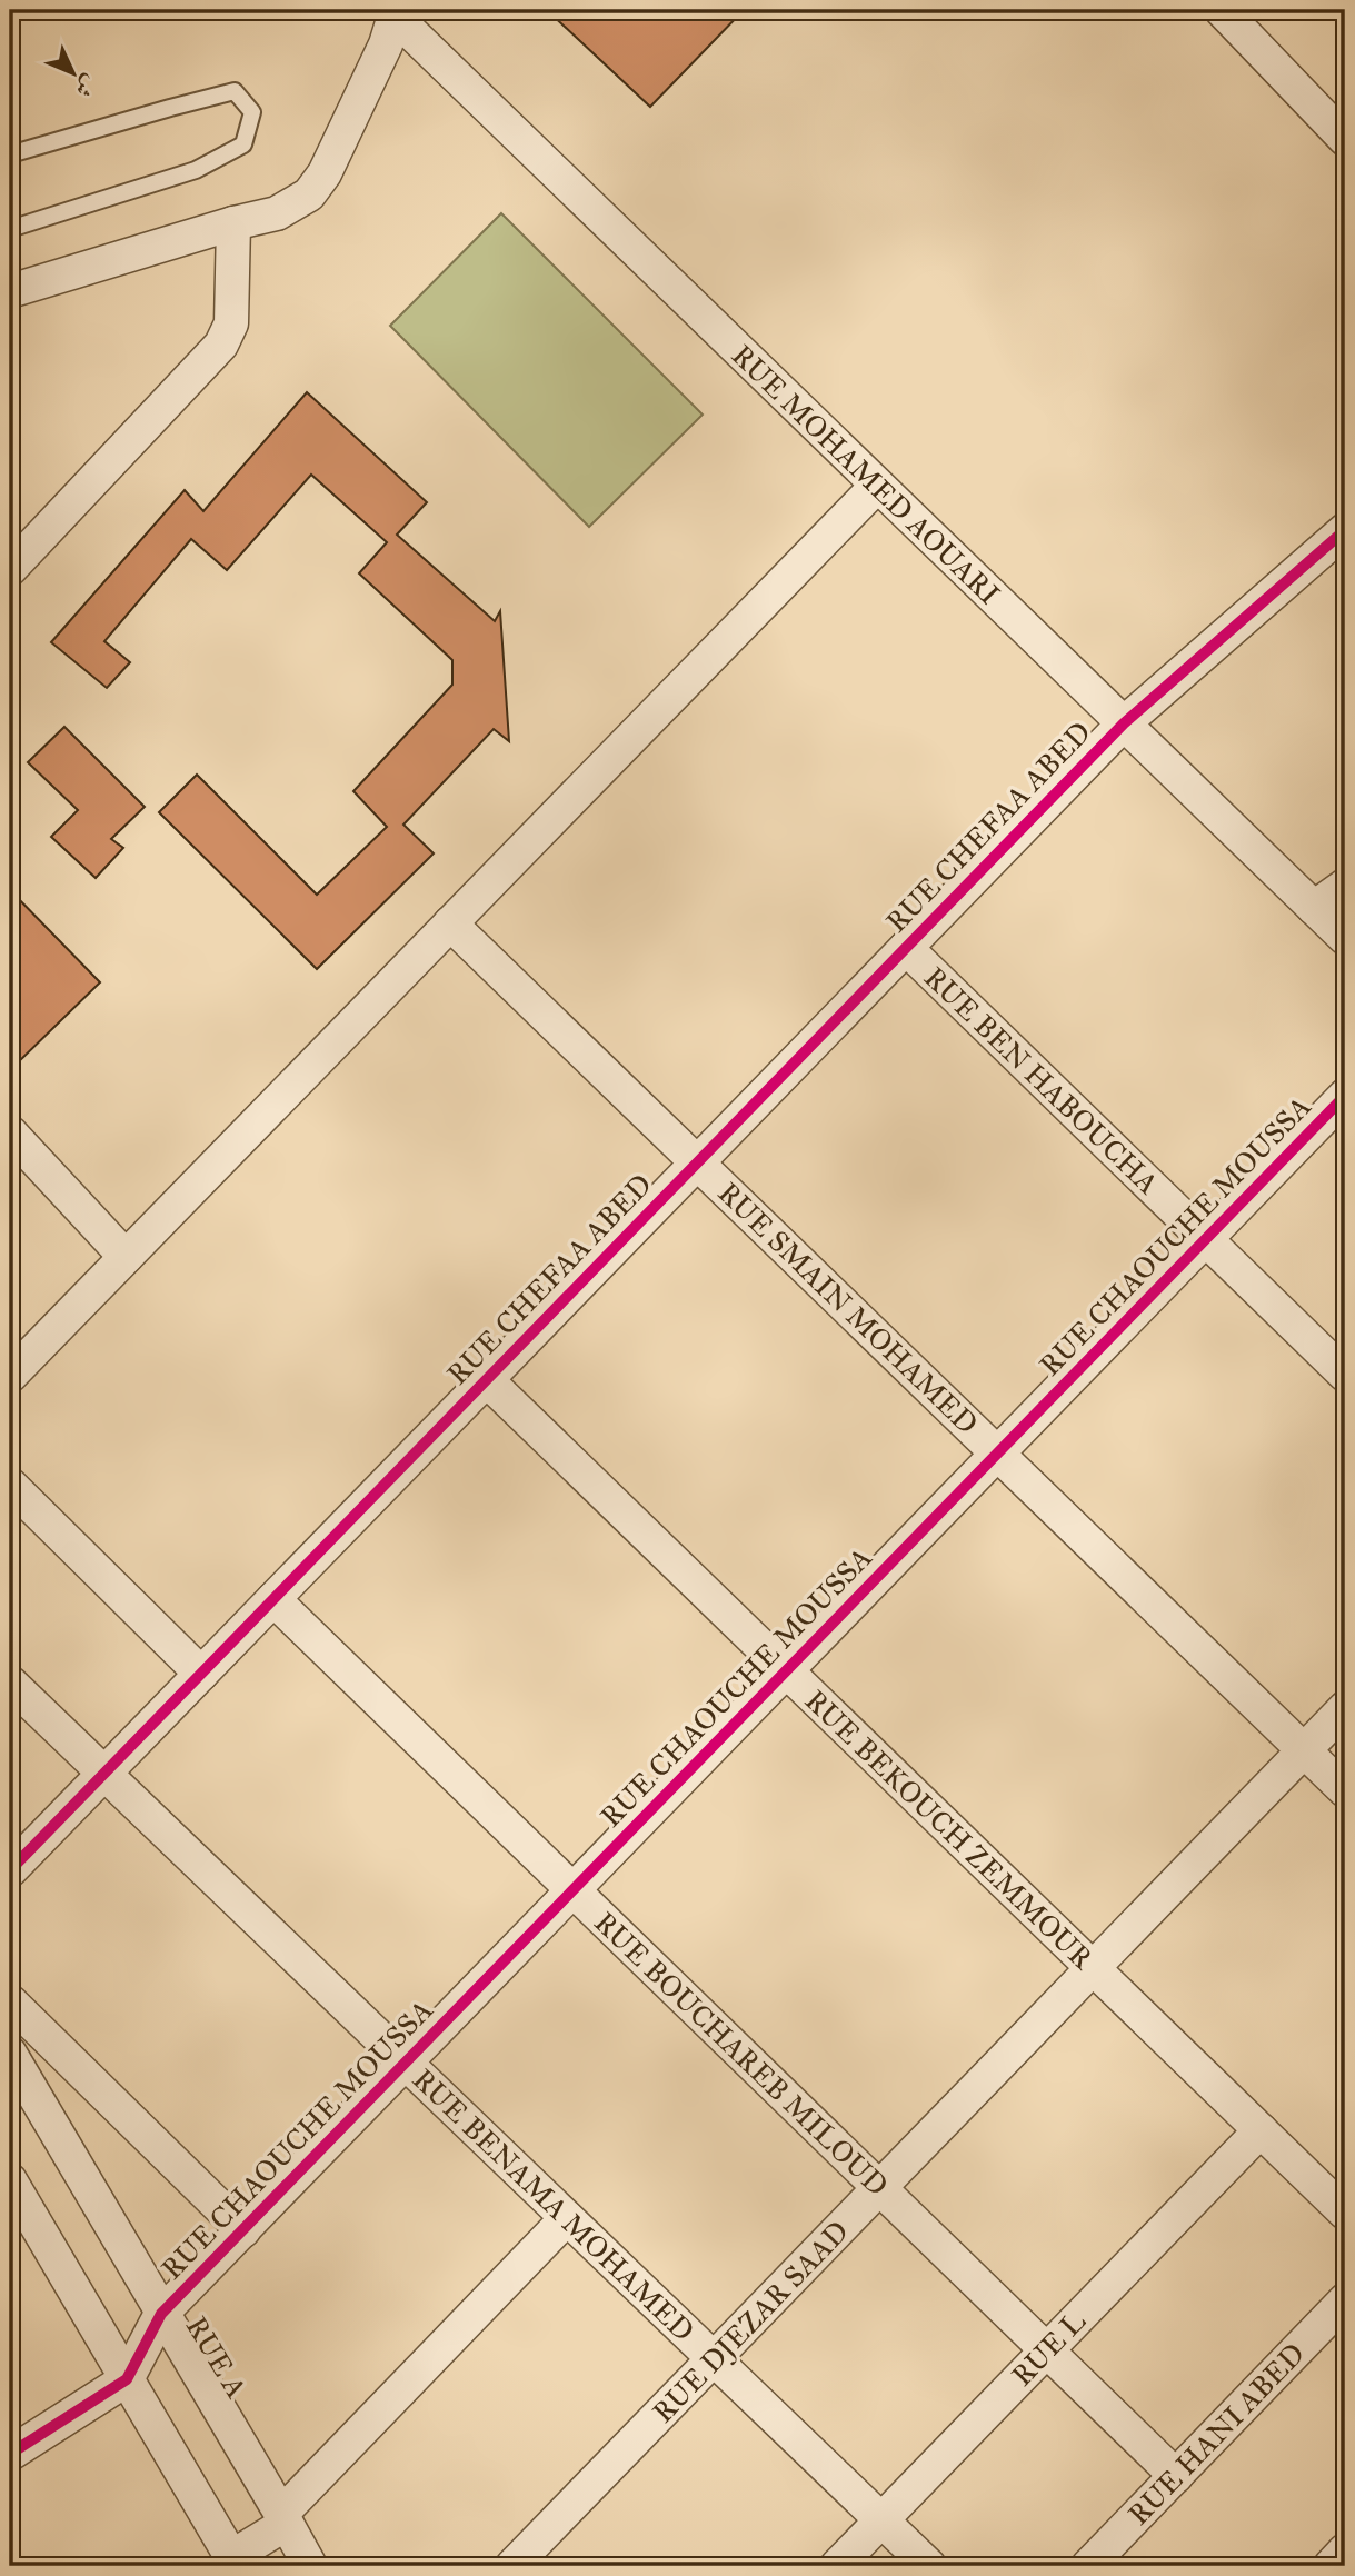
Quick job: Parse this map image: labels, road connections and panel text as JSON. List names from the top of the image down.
{
  "streets": {
    "street": [
      "RUE MOHAMED AOUARI",
      "RUE CHEFAA ABED",
      "RUE BEN HABOUCHA",
      "RUE CHAOUCHE MOUSSA",
      "RUE SMAIN MOHAMED",
      "RUE BEKOUCH ZEMMOUR",
      "RUE BOUCHAREB MILOUD",
      "RUE BENAMA MOHAMED",
      "RUE DJEZAR SAAD",
      "RUE L",
      "RUE A",
      "RUE HANI ABED"
    ]
  },
  "crossings": [
    ["RUE MOHAMED AOUARI", "RUE CHEFAA ABED"],
    ["RUE CHEFAA ABED", "RUE BEN HABOUCHA"],
    ["RUE CHEFAA ABED", "RUE SMAIN MOHAMED"],
    ["RUE CHEFAA ABED", "RUE BEKOUCH ZEMMOUR"],
    ["RUE CHEFAA ABED", "RUE BOUCHAREB MILOUD"],
    ["RUE CHEFAA ABED", "RUE BENAMA MOHAMED"],
    ["RUE BEN HABOUCHA", "RUE CHAOUCHE MOUSSA"],
    ["RUE CHAOUCHE MOUSSA", "RUE SMAIN MOHAMED"],
    ["RUE CHAOUCHE MOUSSA", "RUE BEKOUCH ZEMMOUR"],
    ["RUE CHAOUCHE MOUSSA", "RUE BOUCHAREB MILOUD"],
    ["RUE CHAOUCHE MOUSSA", "RUE BENAMA MOHAMED"],
    ["RUE CHAOUCHE MOUSSA", "RUE A"],
    ["RUE SMAIN MOHAMED", "RUE DJEZAR SAAD"],
    ["RUE BEKOUCH ZEMMOUR", "RUE DJEZAR SAAD"],
    ["RUE BEKOUCH ZEMMOUR", "RUE L"],
    ["RUE BOUCHAREB MILOUD", "RUE DJEZAR SAAD"],
    ["RUE BOUCHAREB MILOUD", "RUE L"],
    ["RUE BOUCHAREB MILOUD", "RUE HANI ABED"],
    ["RUE BENAMA MOHAMED", "RUE DJEZAR SAAD"],
    ["RUE BENAMA MOHAMED", "RUE L"]
  ],
  "north": "bottom right"
}
